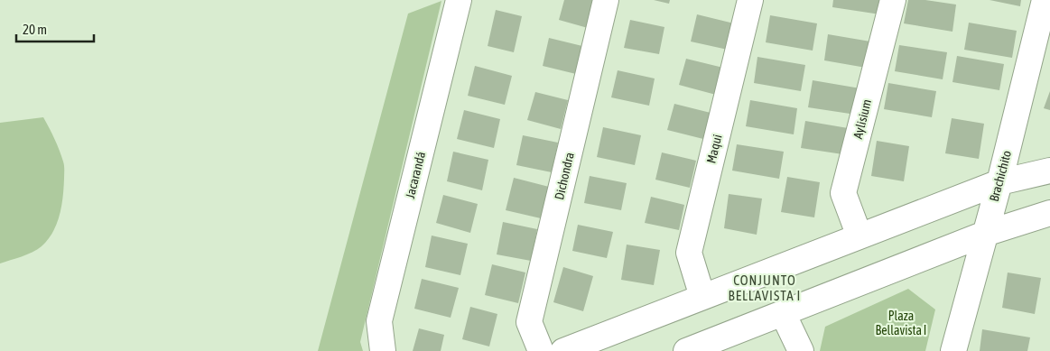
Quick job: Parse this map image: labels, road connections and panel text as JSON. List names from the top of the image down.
{
  "streets": {
    "street": [
      "Aylisium",
      "Maqui",
      "Jacarandá",
      "Dichondra",
      "Brachichito"
    ]
  },
  "districts": ["CONJUNTO BELLAVISTA I"],
  "parks": ["Plaza Bellavista I"],
  "scale_bar": "20 m"
}
